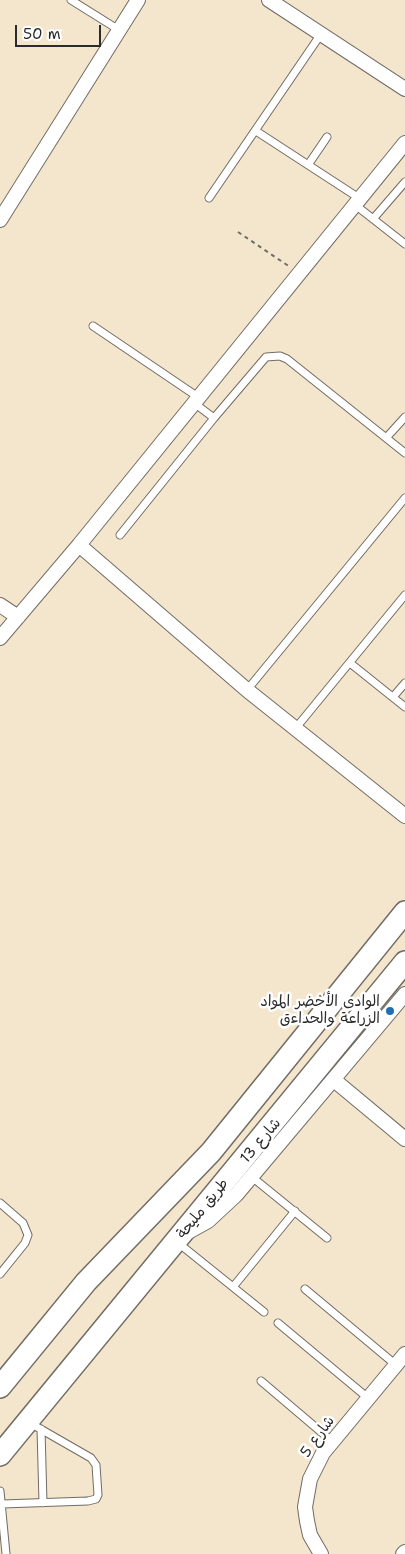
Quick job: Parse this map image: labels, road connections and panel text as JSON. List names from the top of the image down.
{
  "streets": {
    "main road": ["طريق مليحة"],
    "street": ["شارع 13", "شارع 5"]
  },
  "crossings": [
    ["شارع 13", "طريق مليحة"]
  ],
  "places": ["الوادى الأخضر المواد الزراعة والحداءق"],
  "scale_bar": "50 m"
}
